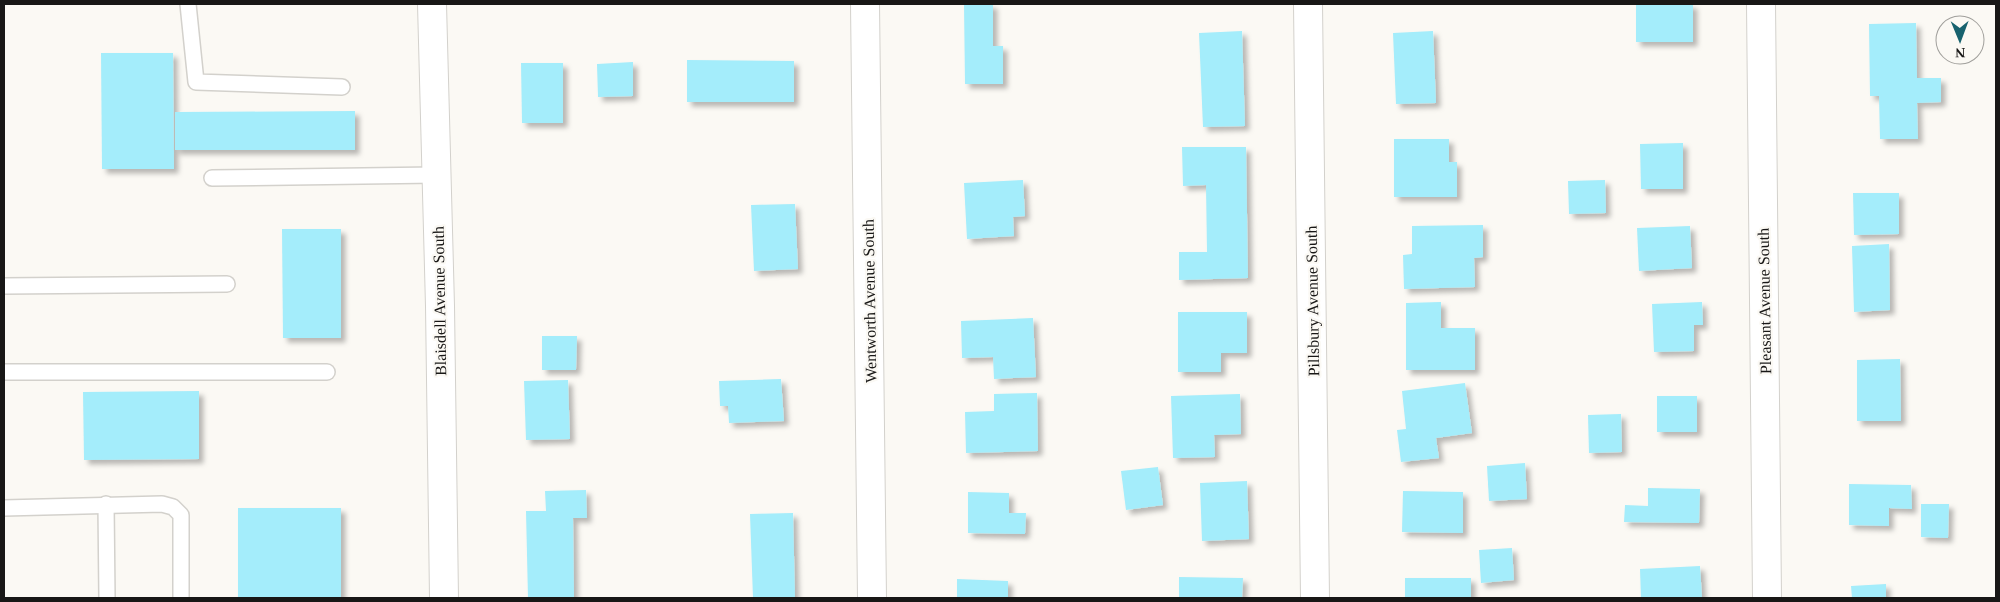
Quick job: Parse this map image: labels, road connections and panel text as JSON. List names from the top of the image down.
{
  "streets": {
    "street": [
      "Blaisdell Avenue South",
      "Wentworth Avenue South",
      "Pillsbury Avenue South",
      "Pleasant Avenue South"
    ]
  },
  "north": "bottom"
}
